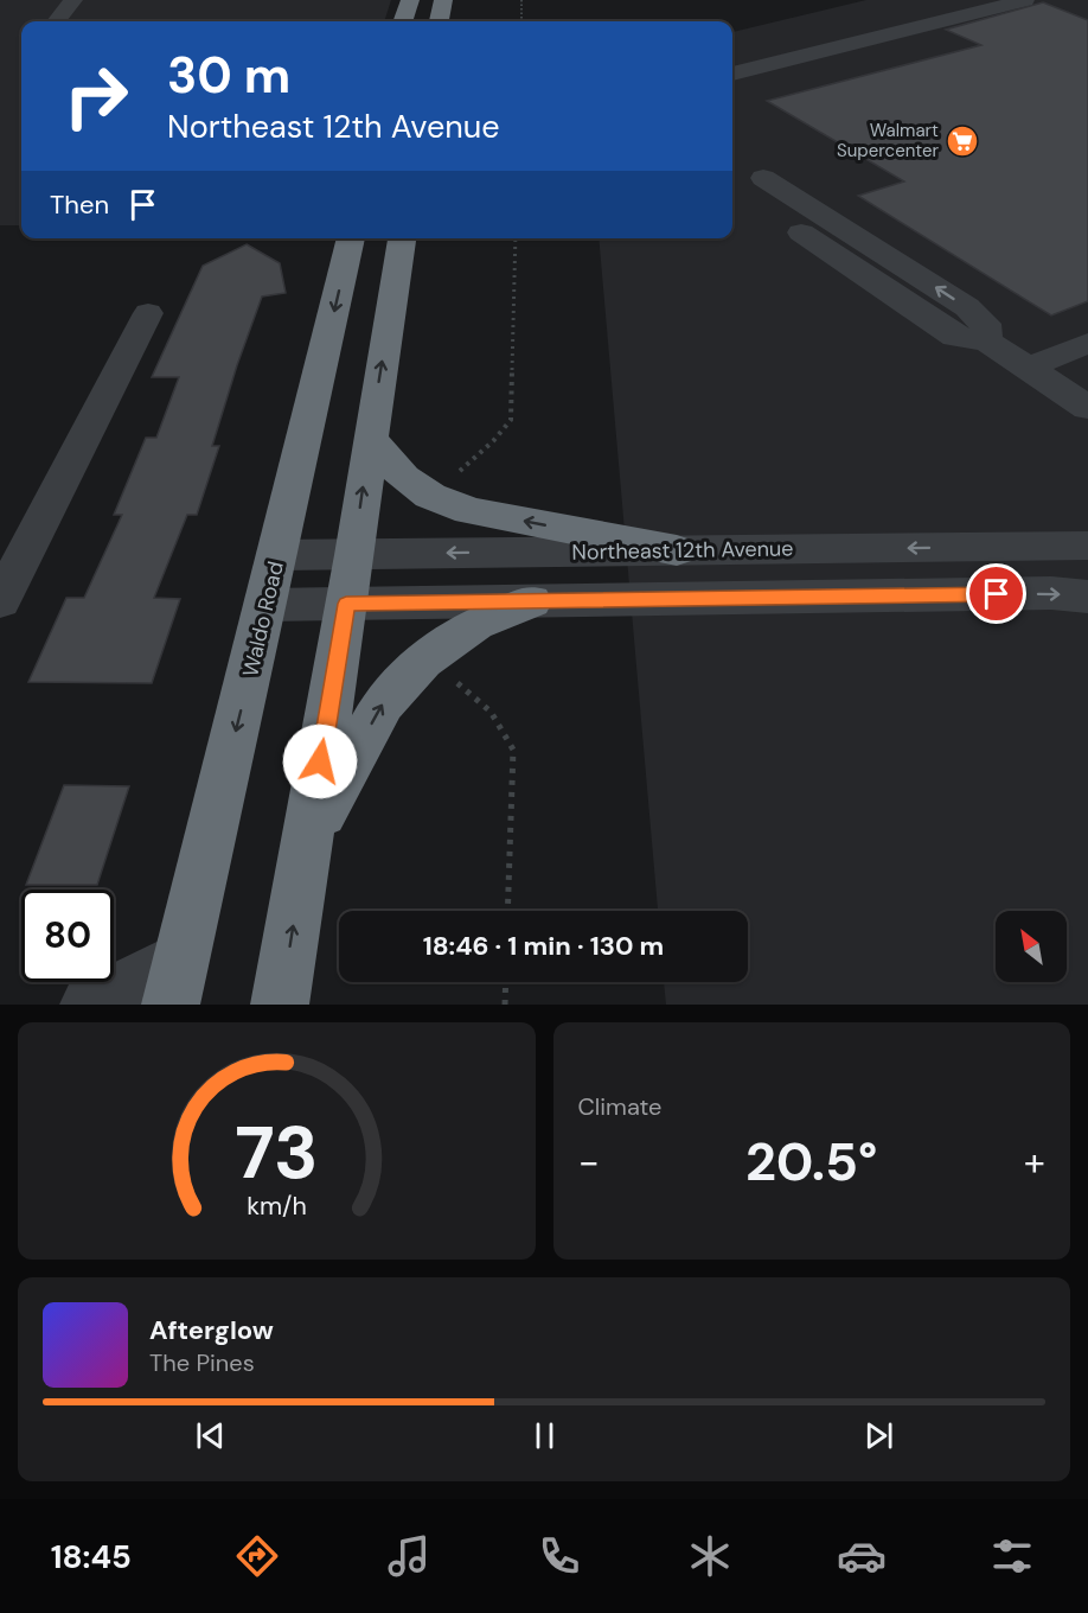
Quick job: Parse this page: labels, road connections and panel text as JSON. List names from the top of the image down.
{
  "streets": {
    "highway": ["Waldo Road"],
    "street": ["Northeast 12th Avenue"]
  },
  "crossings": [
    ["Northeast 12th Avenue", "Waldo Road"]
  ],
  "places": {
    "supermarket": ["Walmart Supercenter"]
  },
  "north": "top left",
  "page": {
    "turn": ["30 m", "Northeast 12th Avenue"],
    "then": "Then",
    "limit": "80",
    "trip": "18:46 · 1 min · 130 m",
    "tile": "Climate",
    "heat": ["−", "20.5°", "+"],
    "song": ["Afterglow", "The Pines"],
    "tabs": "18:45",
    "gauge": ["73", "km/h"]
  }
}
